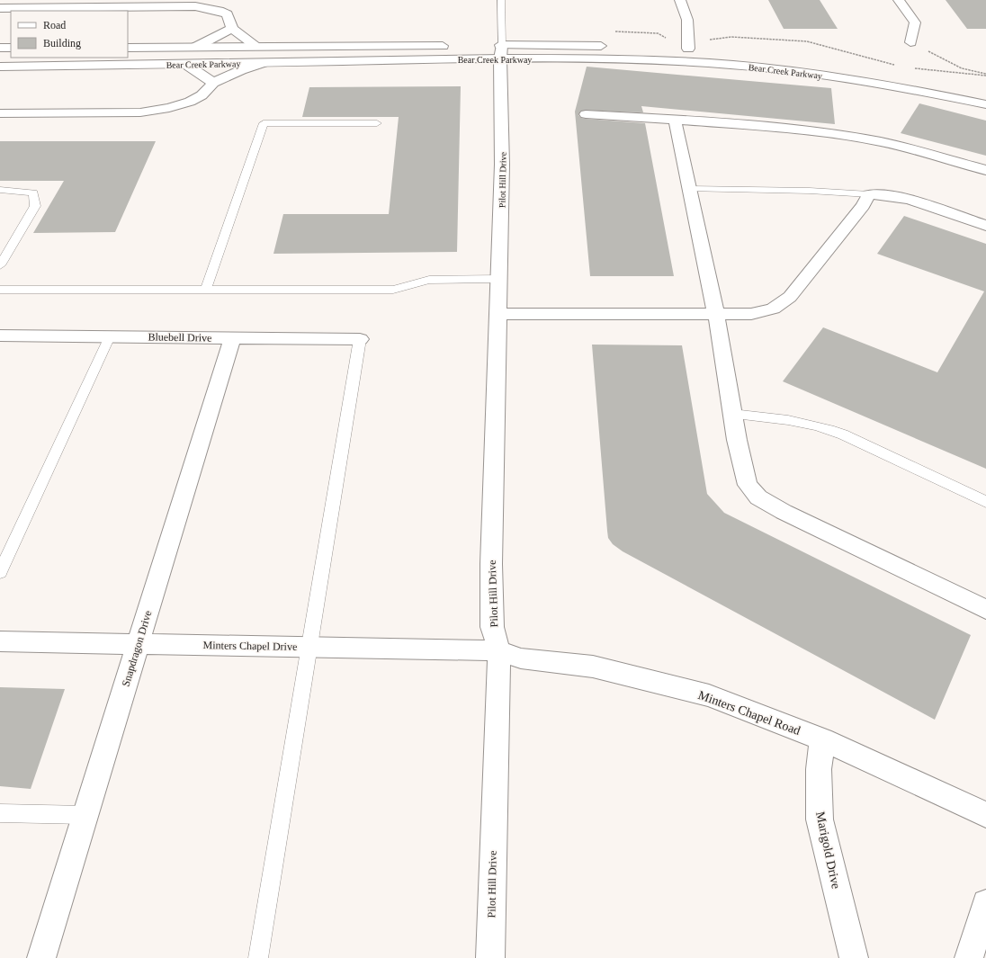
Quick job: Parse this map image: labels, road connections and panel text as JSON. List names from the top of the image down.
{
  "streets": {
    "street": [
      "Bear Creek Parkway",
      "Pilot Hill Drive",
      "Bluebell Drive",
      "Minters Chapel Drive",
      "Snapdragon Drive",
      "Minters Chapel Road",
      "Marigold Drive"
    ]
  },
  "crossings": [
    ["Bear Creek Parkway", "Pilot Hill Drive"],
    ["Pilot Hill Drive", "Minters Chapel Drive"],
    ["Pilot Hill Drive", "Minters Chapel Road"],
    ["Bluebell Drive", "Snapdragon Drive"],
    ["Minters Chapel Drive", "Snapdragon Drive"],
    ["Minters Chapel Drive", "Minters Chapel Road"],
    ["Minters Chapel Road", "Marigold Drive"]
  ],
  "legend": ["Road", "Building"]
}
